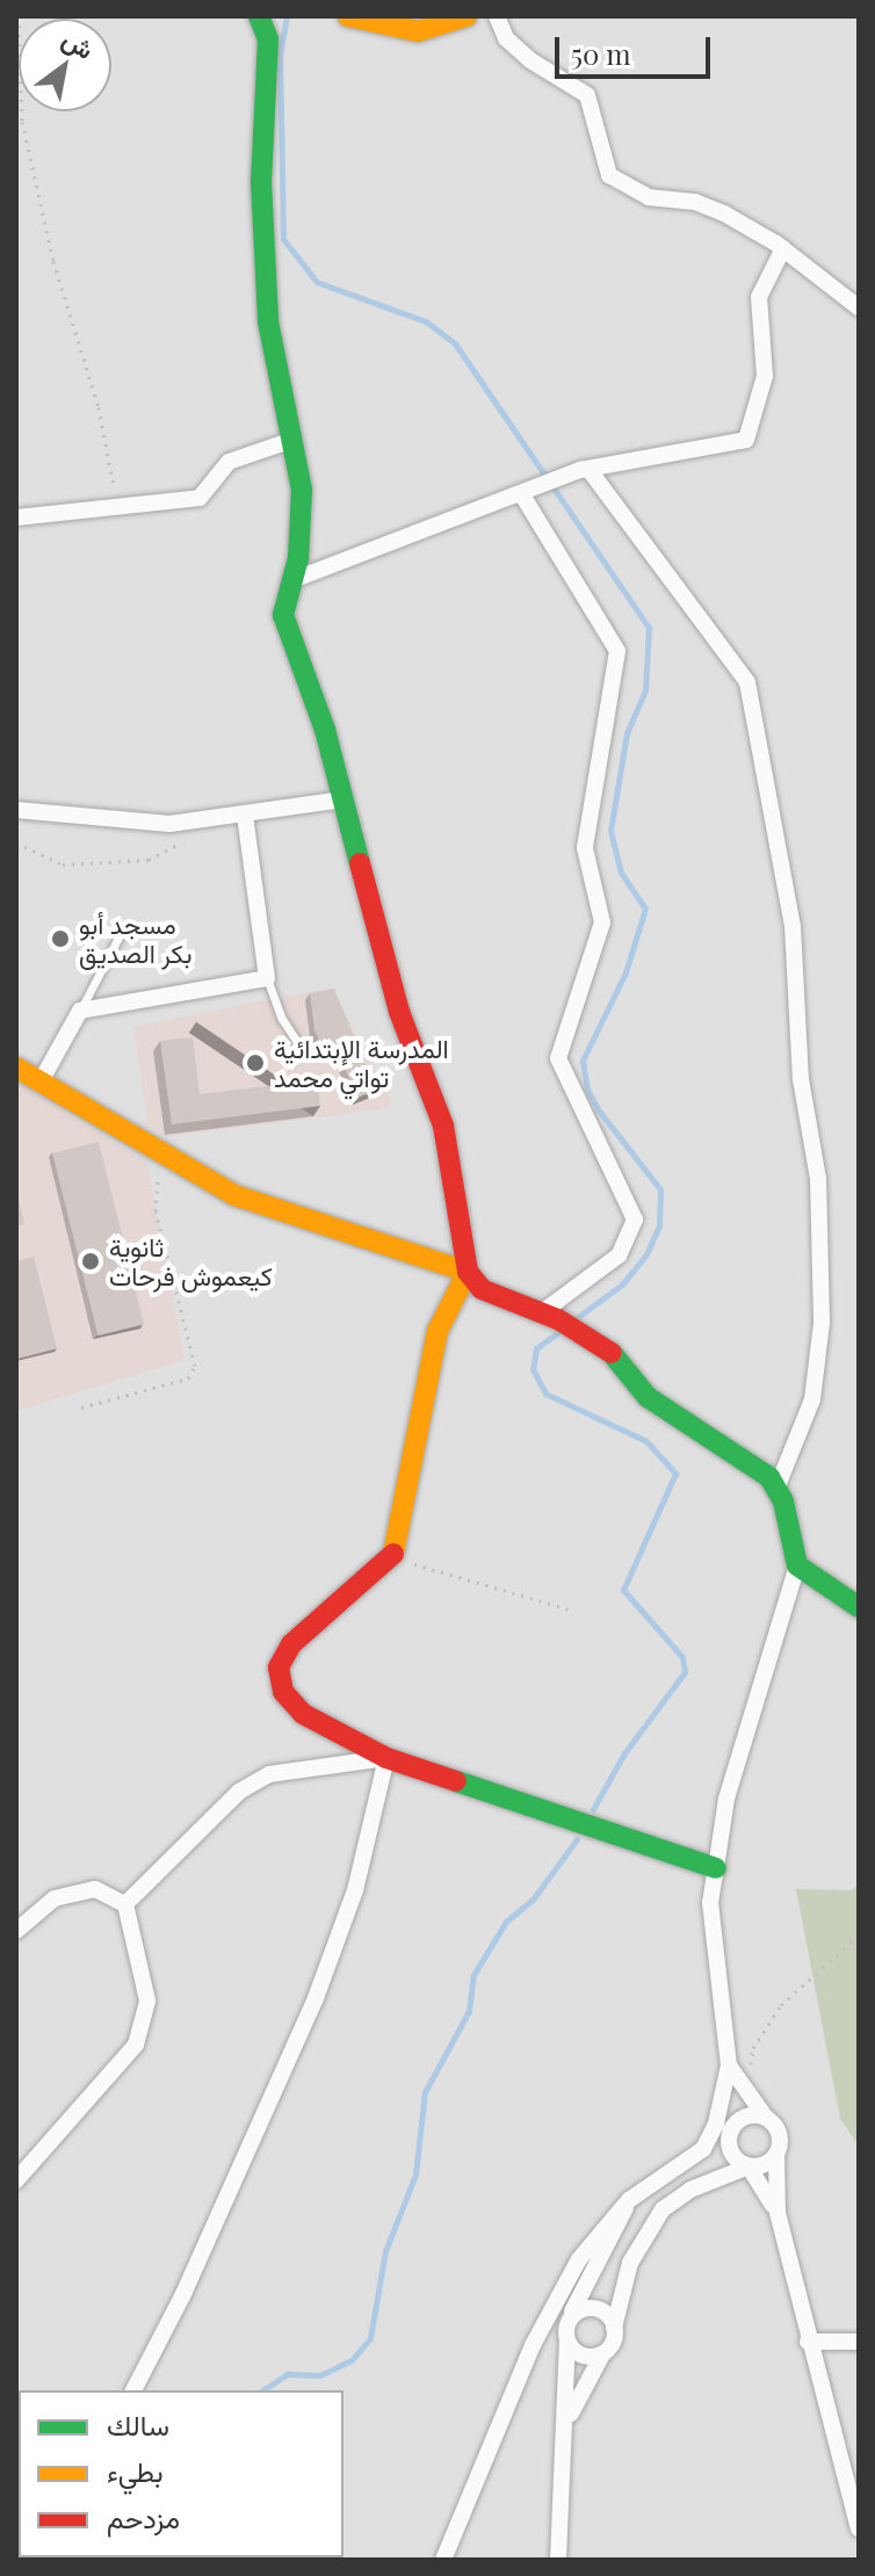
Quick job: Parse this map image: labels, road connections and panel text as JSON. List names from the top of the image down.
{
  "places": ["مسجد أبو بكر الصديق", "المدرسة الإبتدائية تواتي محمد", "ثانوية كيعموش فرحات"],
  "legend": ["سالك", "بطيء", "مزدحم"],
  "scale_bar": "50 m",
  "north": "top right"
}
